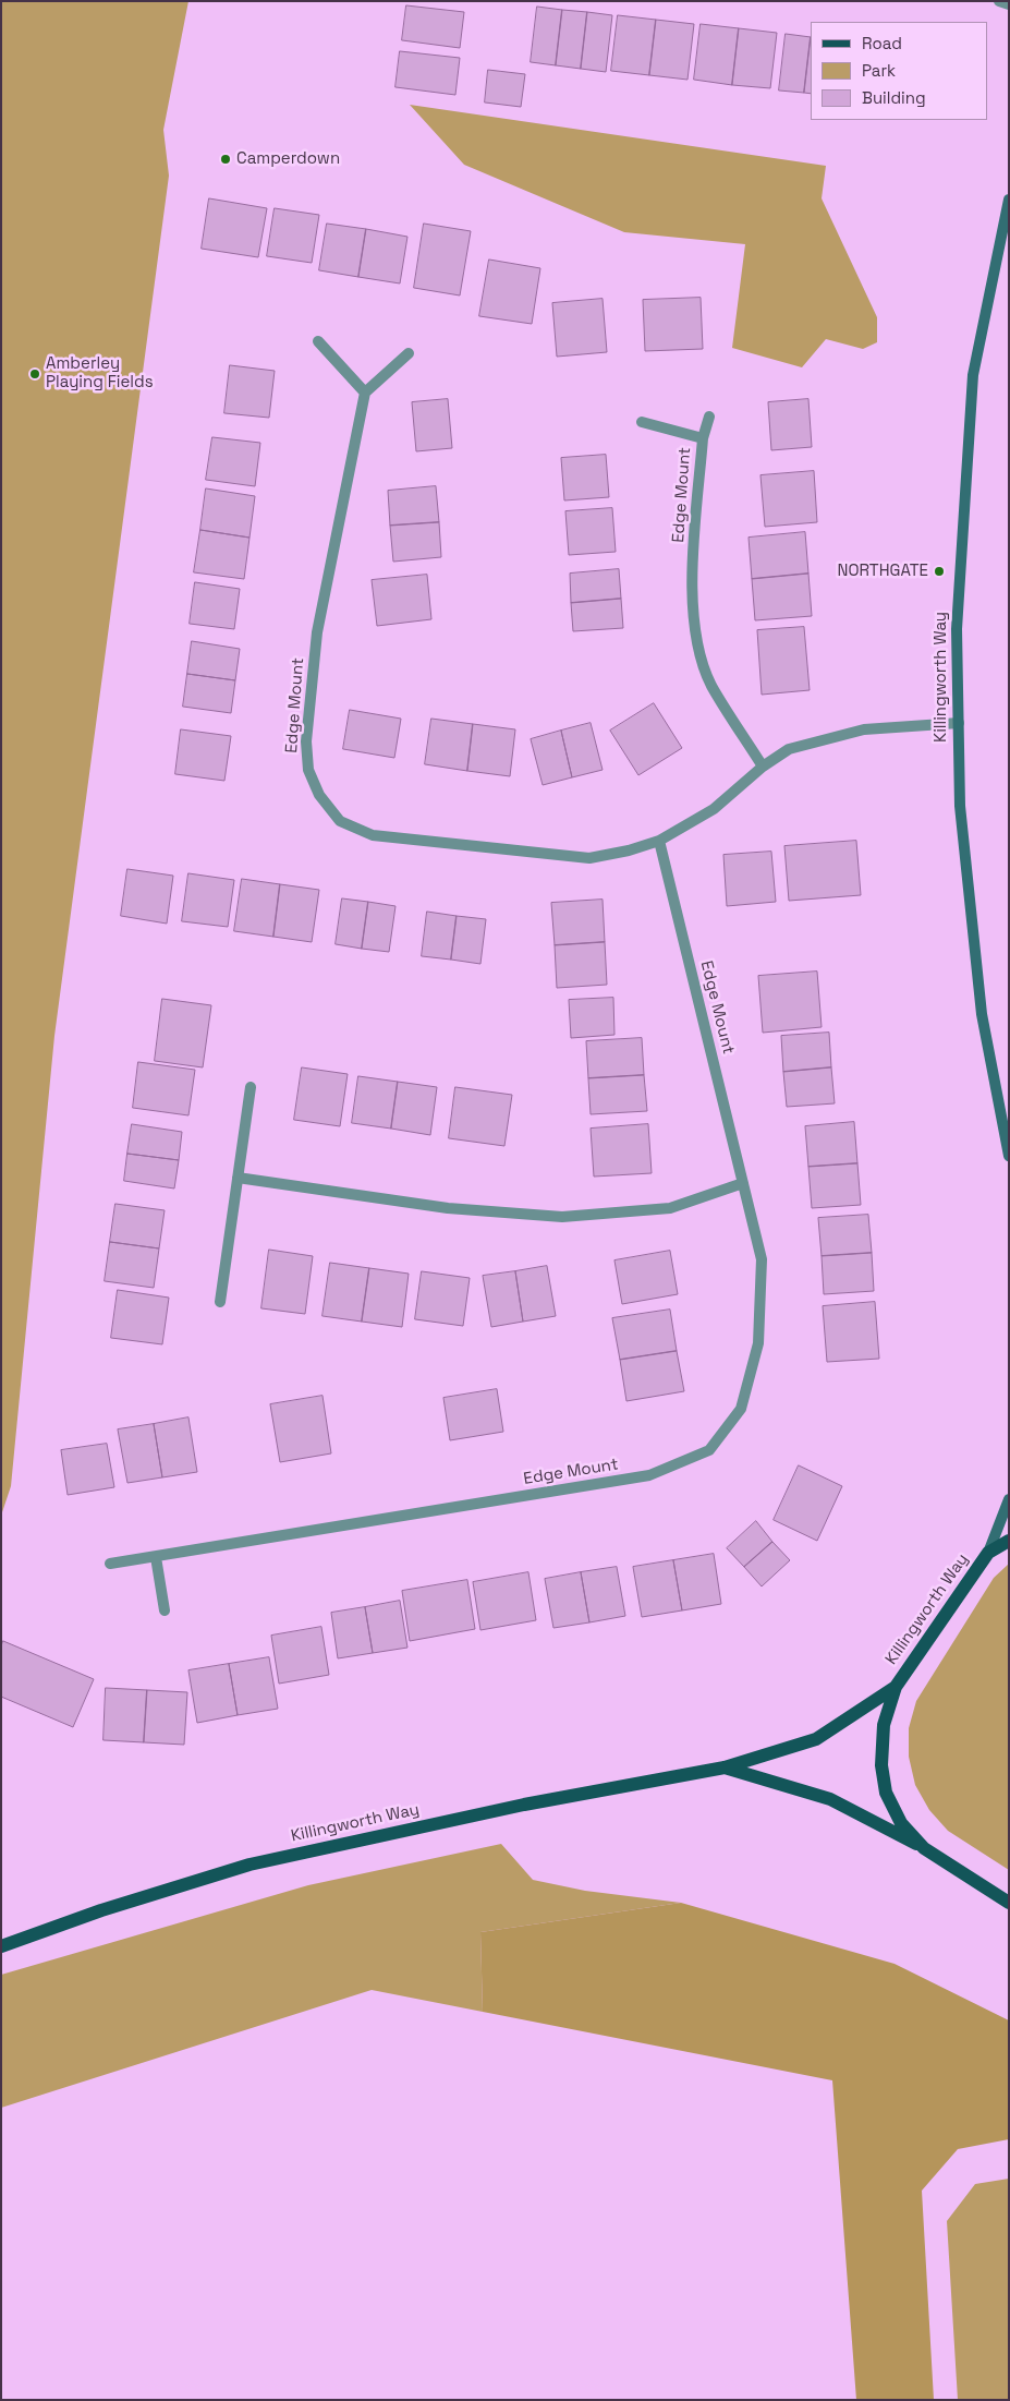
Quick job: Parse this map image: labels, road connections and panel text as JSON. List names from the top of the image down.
{
  "streets": {
    "main road": ["Killingworth Way"],
    "street": ["Edge Mount"]
  },
  "crossings": [
    ["Edge Mount", "Killingworth Way"]
  ],
  "places": ["Camperdown", "Amberley Playing Fields", "NORTHGATE"],
  "legend": ["Road", "Park", "Building"]
}
